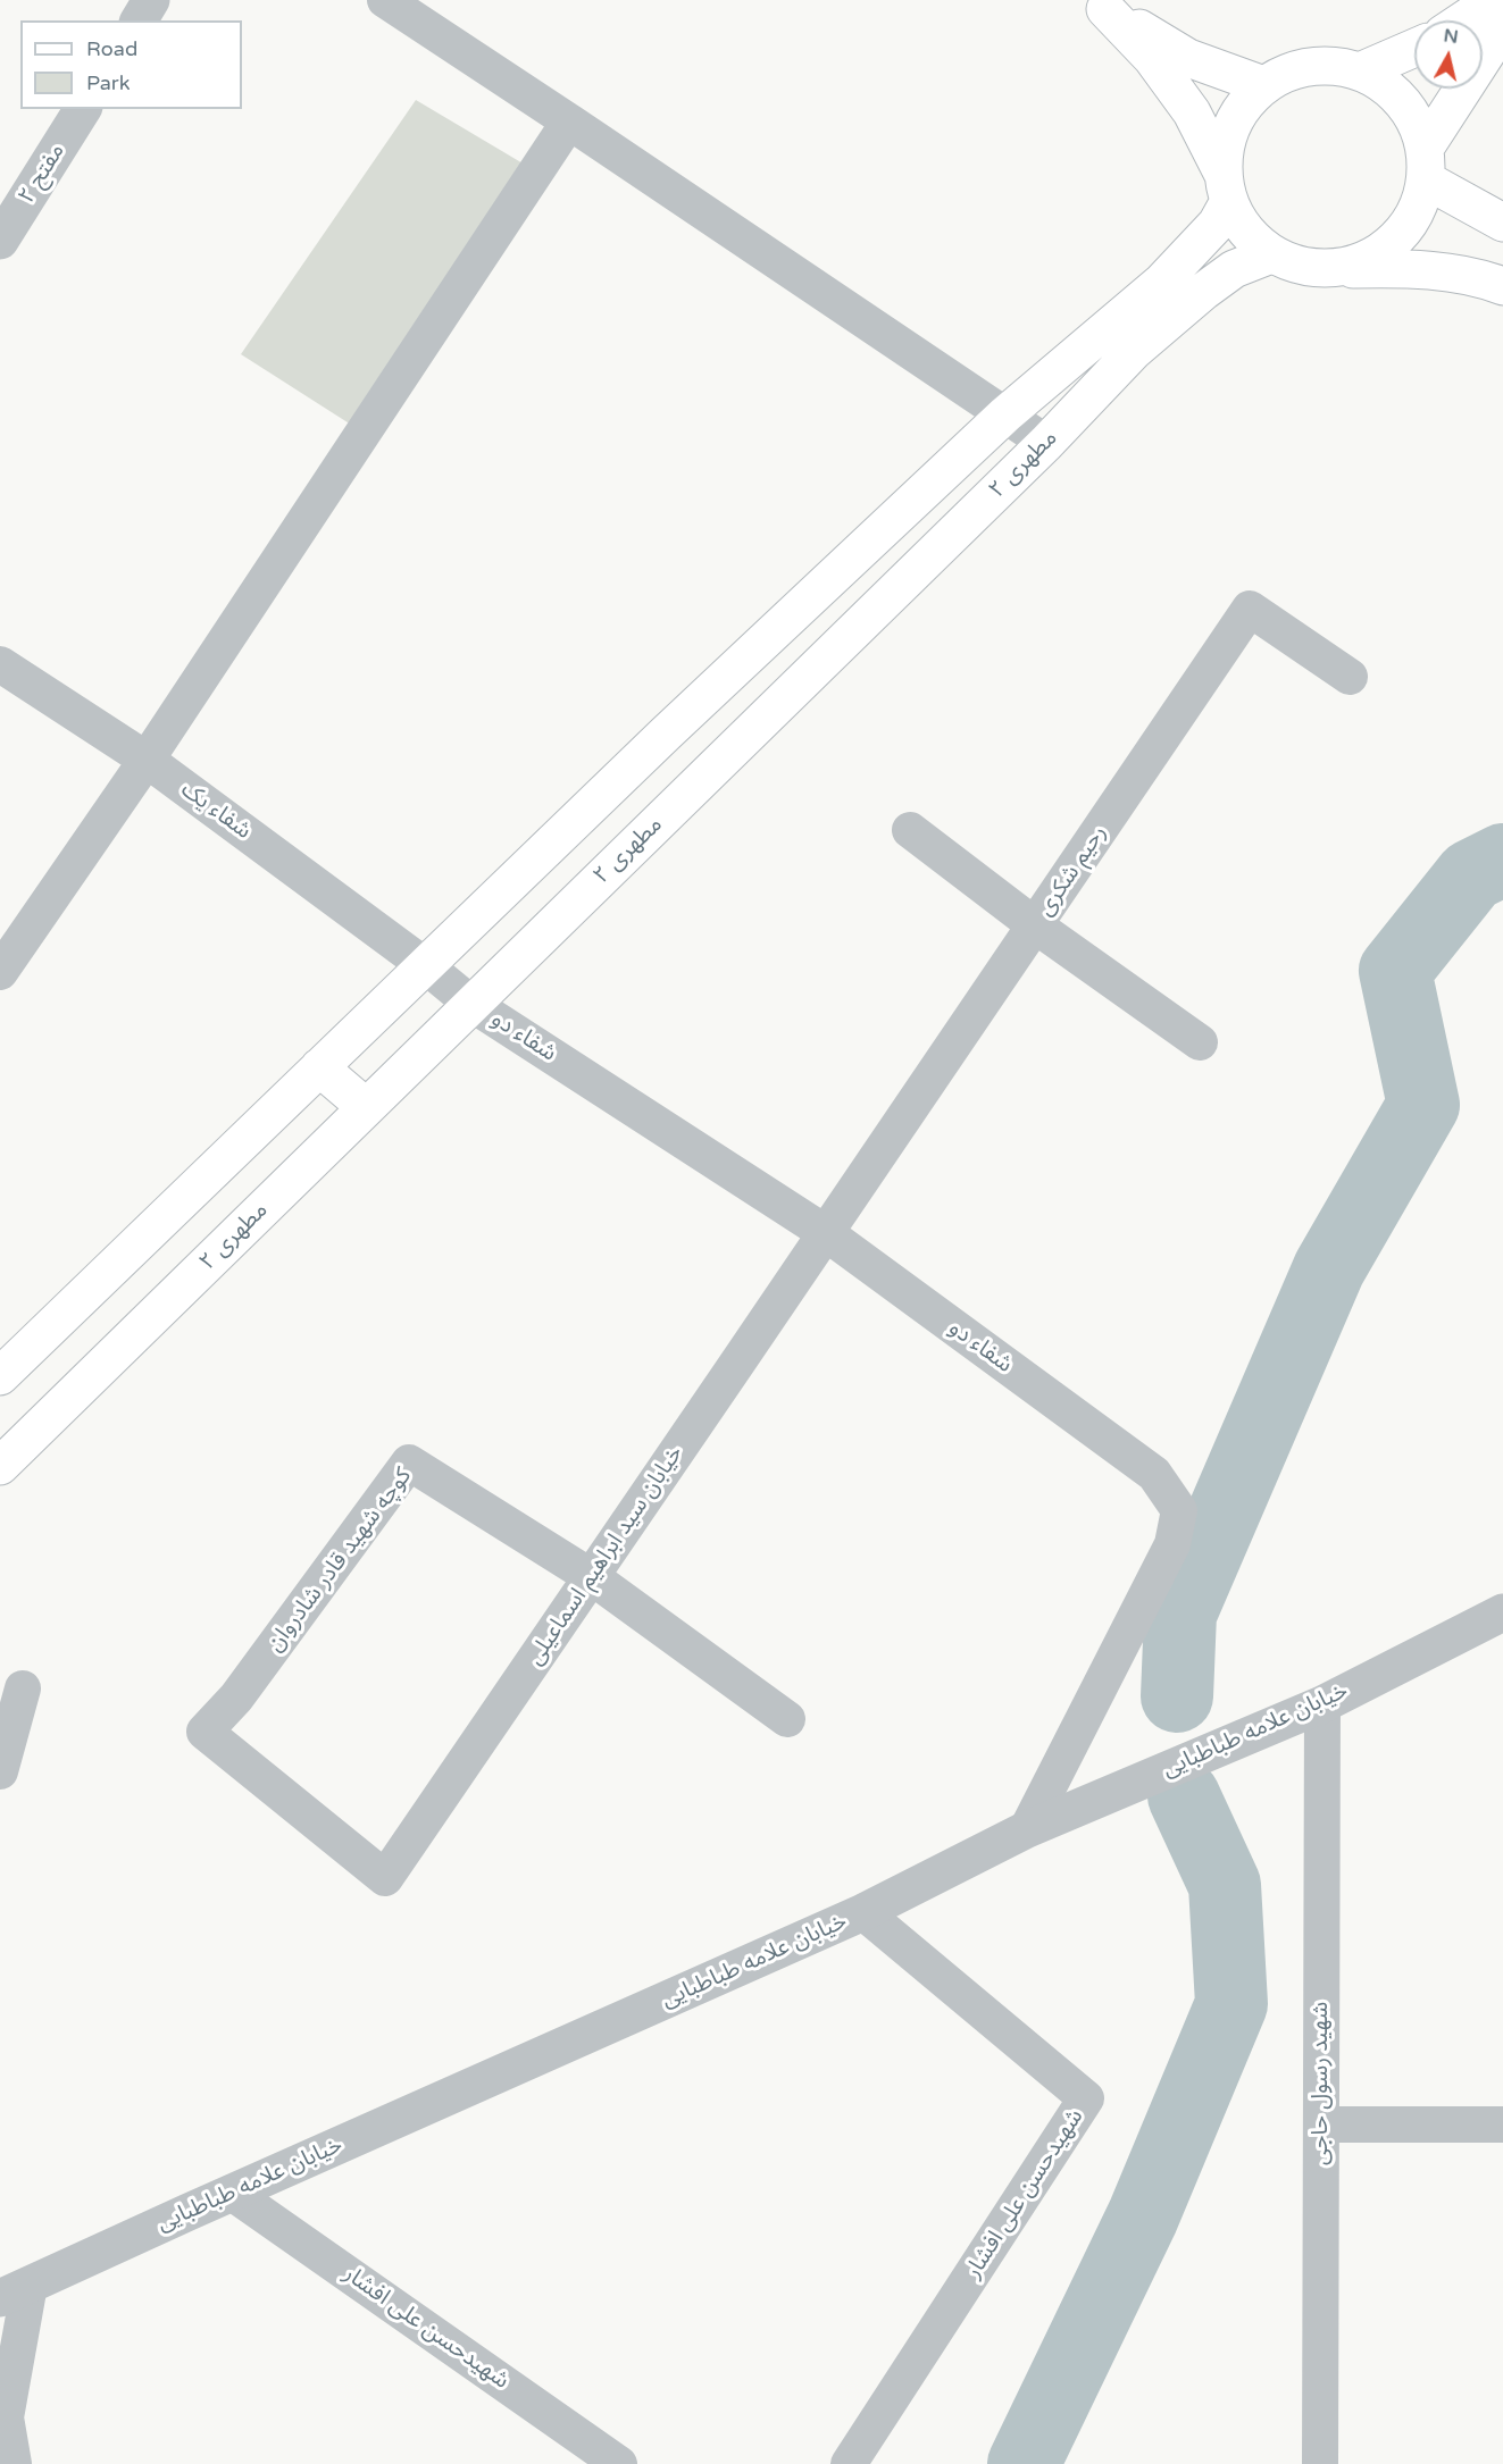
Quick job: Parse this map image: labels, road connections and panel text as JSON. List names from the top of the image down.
{
  "streets": {
    "main road": ["مطهری ۲"],
    "street": [
      "مفتح ۲",
      "شفاء یک",
      "رحیم شکری",
      "شفاء دو",
      "خیابان سید ابراهیم اسماعیلی",
      "کوچه شهید قادر شادروان",
      "خیابان علامه طباطبایی",
      "شهید رسول حاجی",
      "شهیدحسن علی افشار"
    ]
  },
  "crossings": [
    ["مطهری ۲", "شفاء یک"],
    ["مطهری ۲", "شفاء دو"],
    ["شفاء یک", "شفاء دو"],
    ["رحیم شکری", "شفاء دو"],
    ["رحیم شکری", "خیابان سید ابراهیم اسماعیلی"],
    ["شفاء دو", "خیابان سید ابراهیم اسماعیلی"],
    ["شفاء دو", "خیابان علامه طباطبایی"],
    ["خیابان سید ابراهیم اسماعیلی", "کوچه شهید قادر شادروان"],
    ["خیابان علامه طباطبایی", "شهید رسول حاجی"],
    ["خیابان علامه طباطبایی", "شهیدحسن علی افشار"]
  ],
  "legend": ["Road", "Park"],
  "north": "top"
}
